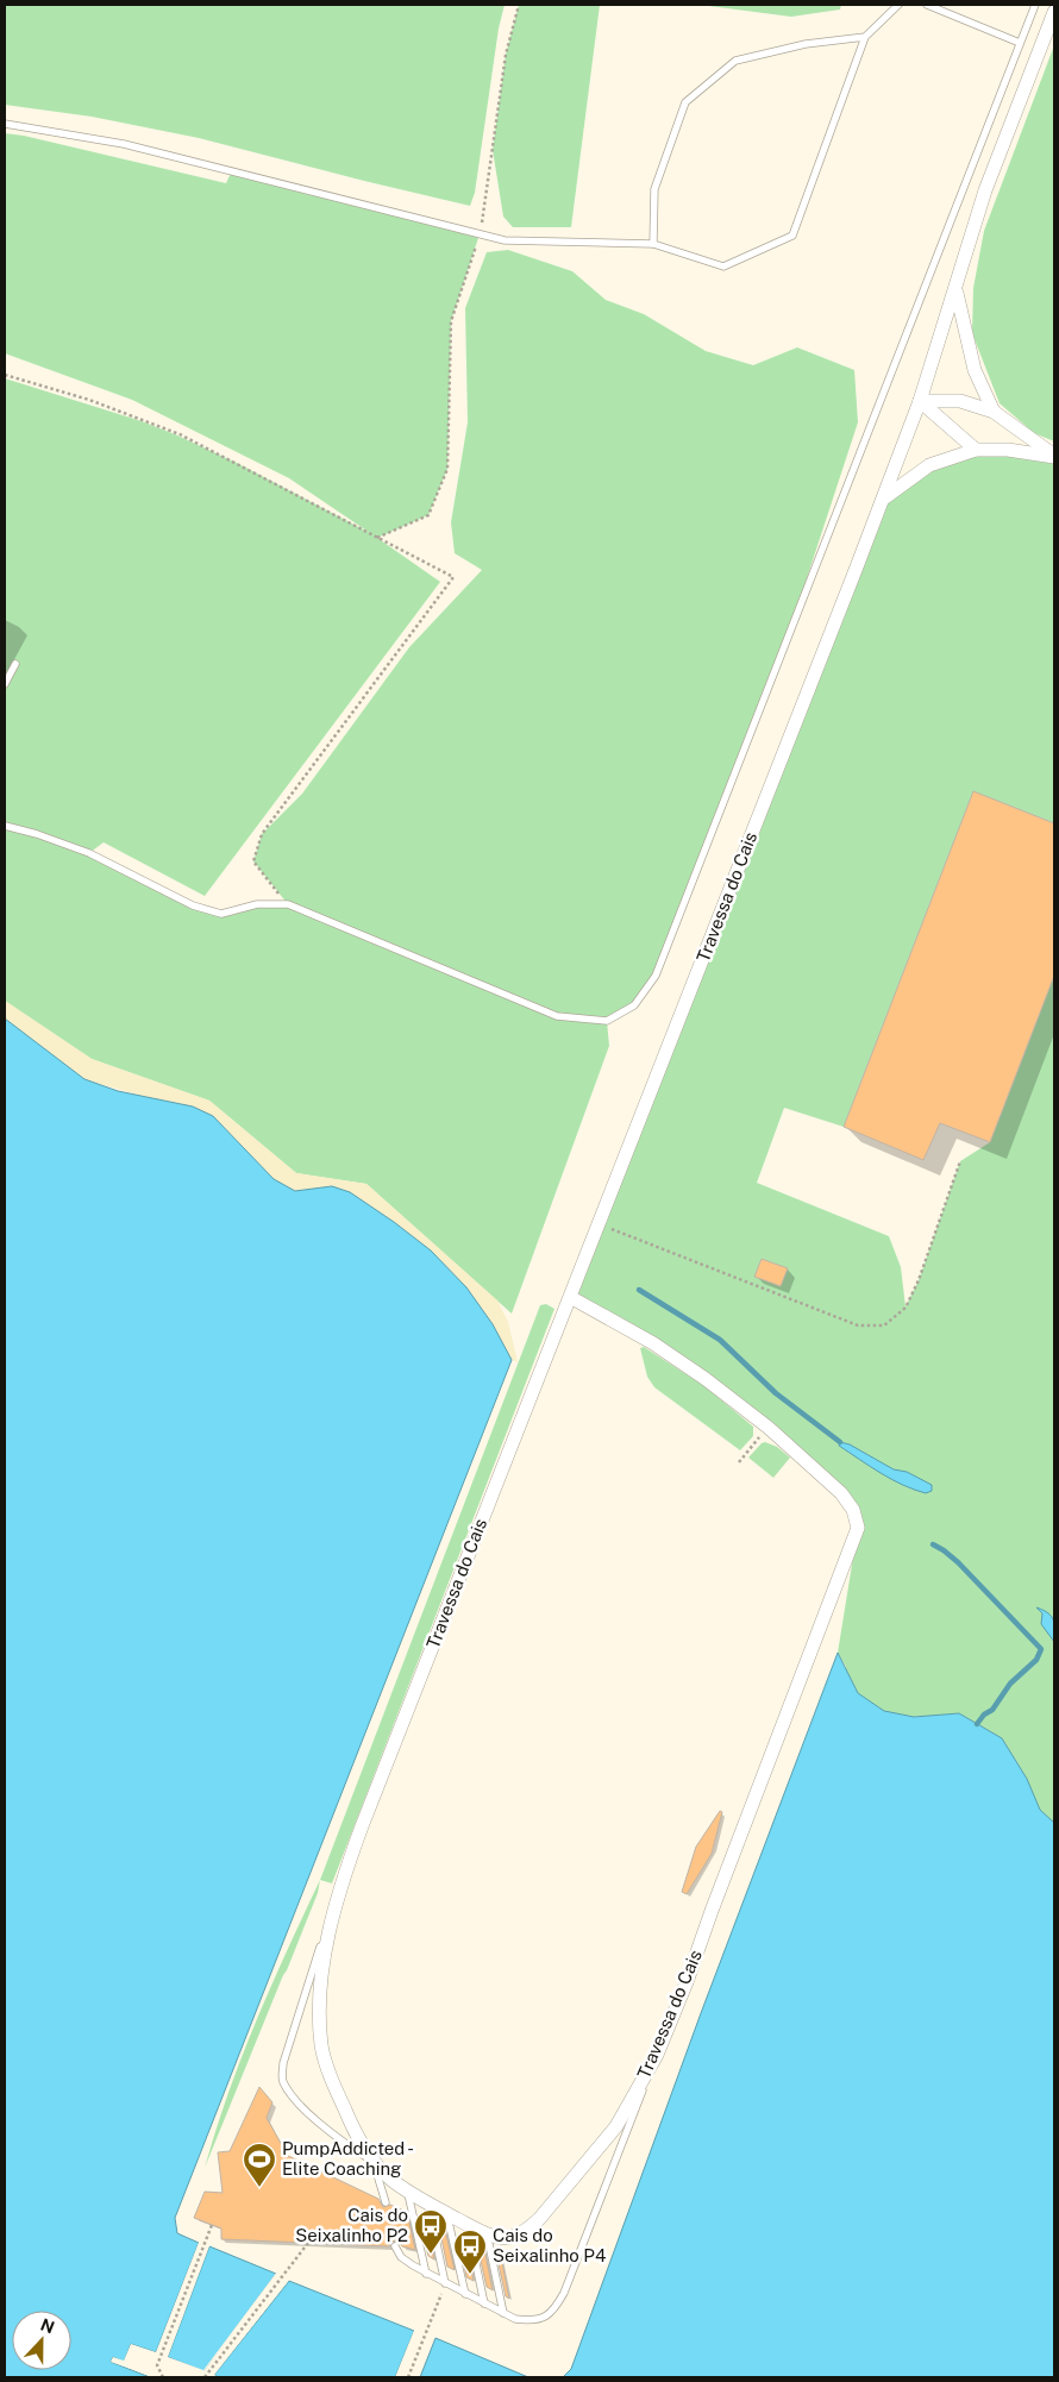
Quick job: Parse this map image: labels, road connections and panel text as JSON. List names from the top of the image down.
{
  "streets": {
    "street": ["Travessa do Cais"]
  },
  "places": {
    "sports": ["PumpAddicted - Elite Coaching"],
    "bus stop": ["Cais do Seixalinho P2", "Cais do Seixalinho P4"]
  },
  "north": "top"
}
